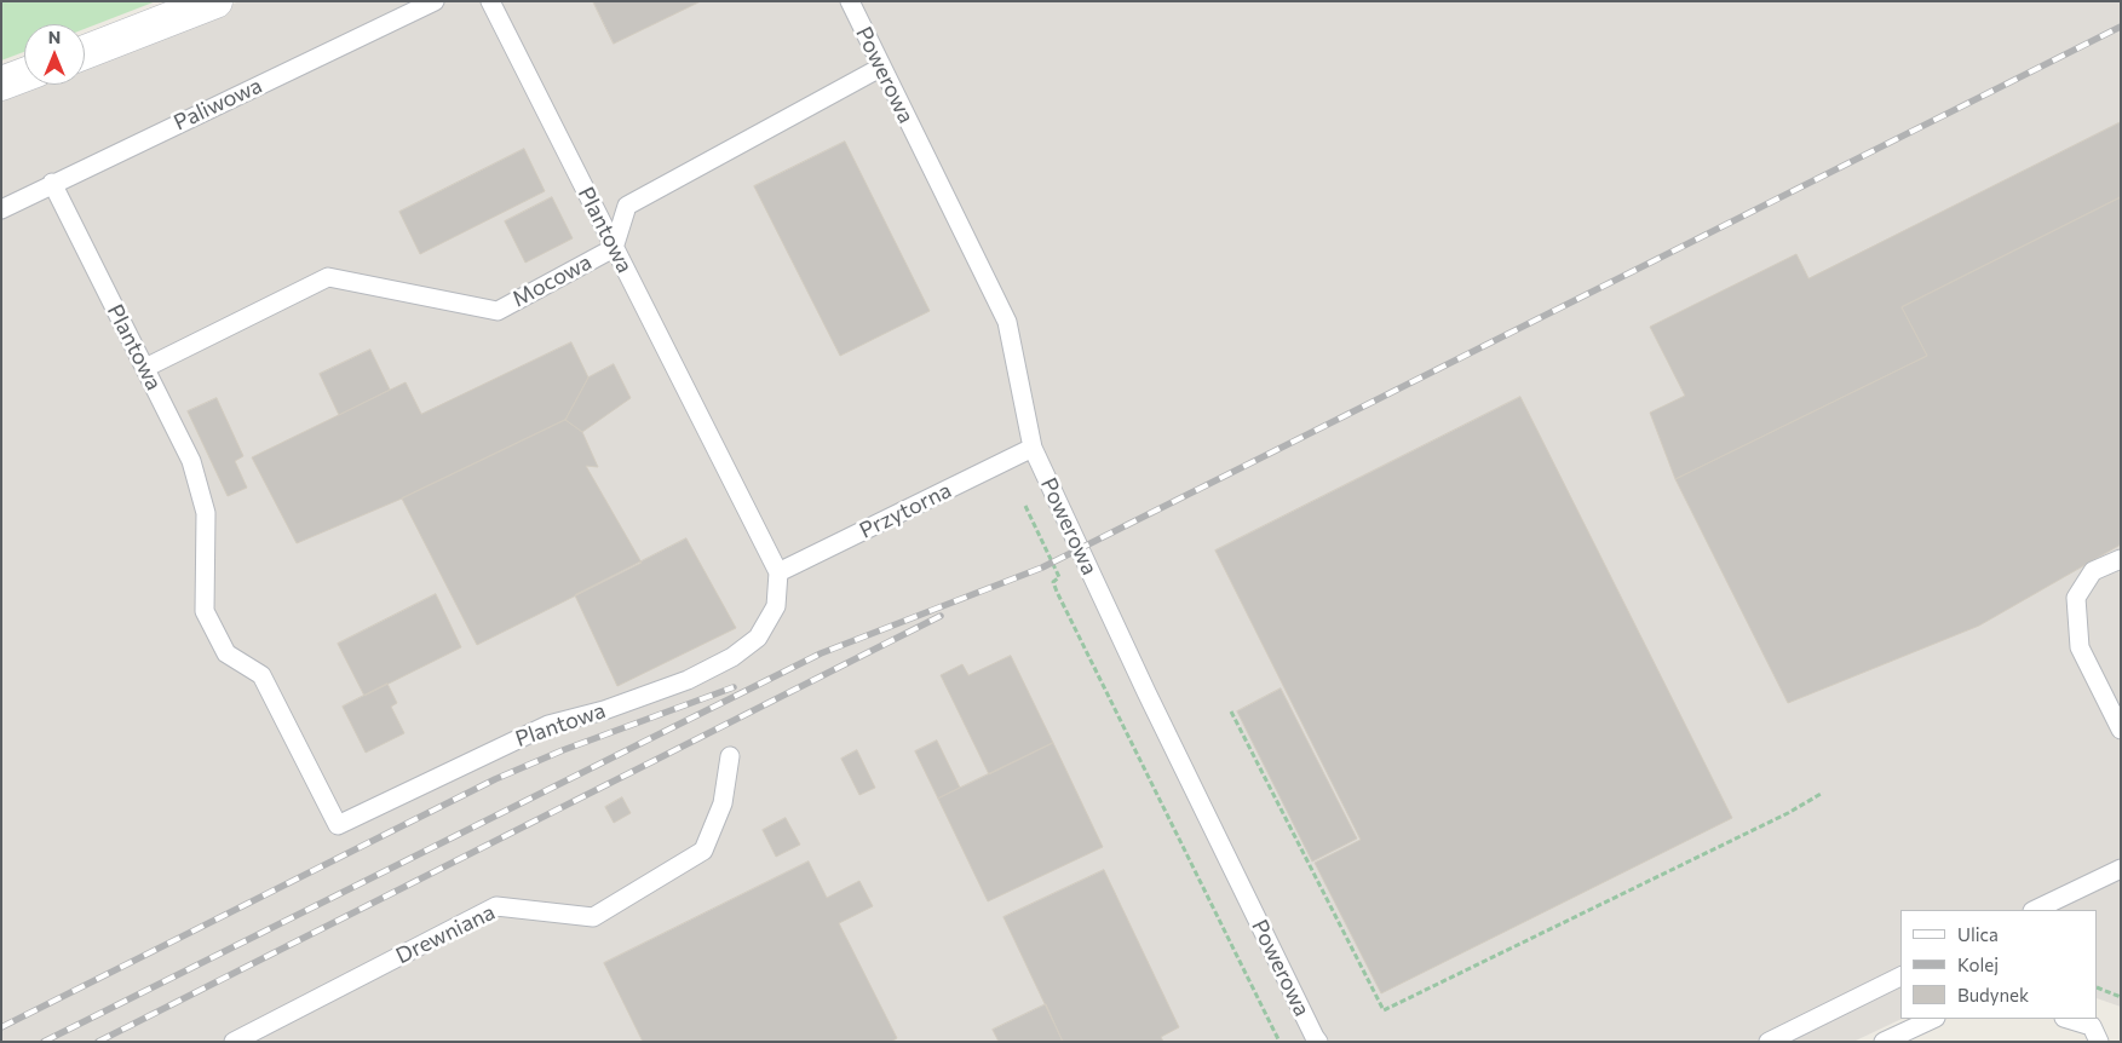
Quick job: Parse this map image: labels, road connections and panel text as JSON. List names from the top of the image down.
{
  "streets": {
    "lane": [
      "Powerowa",
      "Paliwowa",
      "Plantowa",
      "Mocowa",
      "Przytorna",
      "Drewniana"
    ]
  },
  "crossings": [
    ["Powerowa", "Mocowa"],
    ["Powerowa", "Przytorna"],
    ["Paliwowa", "Plantowa"],
    ["Plantowa", "Mocowa"],
    ["Plantowa", "Przytorna"]
  ],
  "legend": ["Ulica", "Kolej", "Budynek"],
  "north": "top"
}
